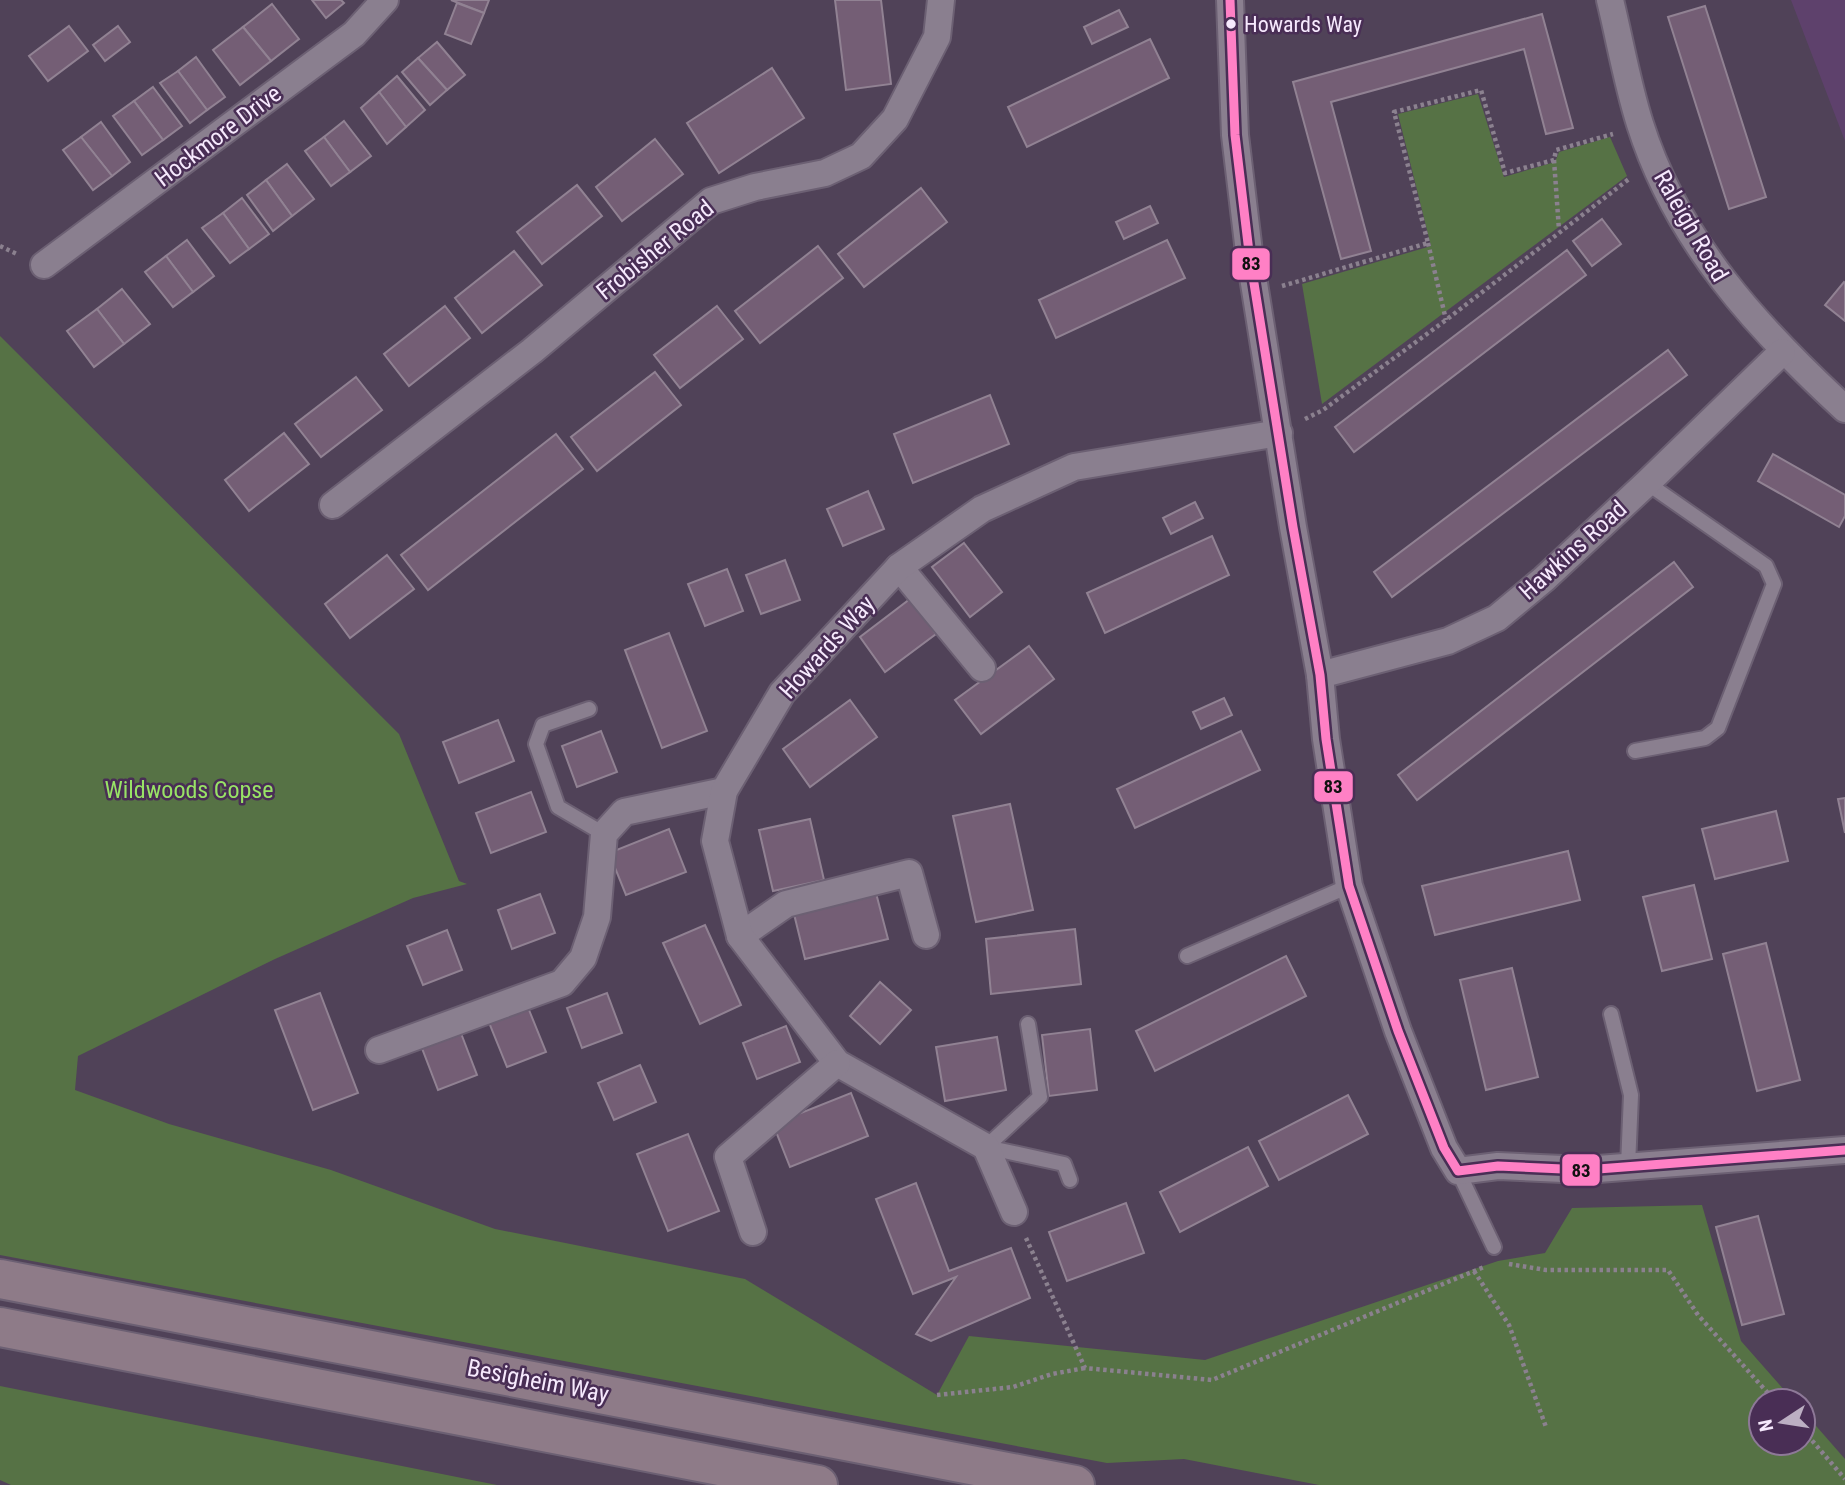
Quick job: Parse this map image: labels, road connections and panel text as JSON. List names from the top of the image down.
{
  "streets": {
    "highway": ["Besigheim Way"],
    "street": [
      "Hockmore Drive",
      "Raleigh Road",
      "Frobisher Road",
      "Hawkins Road",
      "Howards Way"
    ]
  },
  "crossings": [
    ["Raleigh Road", "Hawkins Road"]
  ],
  "parks": ["Wildwoods Copse"],
  "places": ["Howards Way"],
  "lines": ["transit line 83"],
  "north": "left"
}
